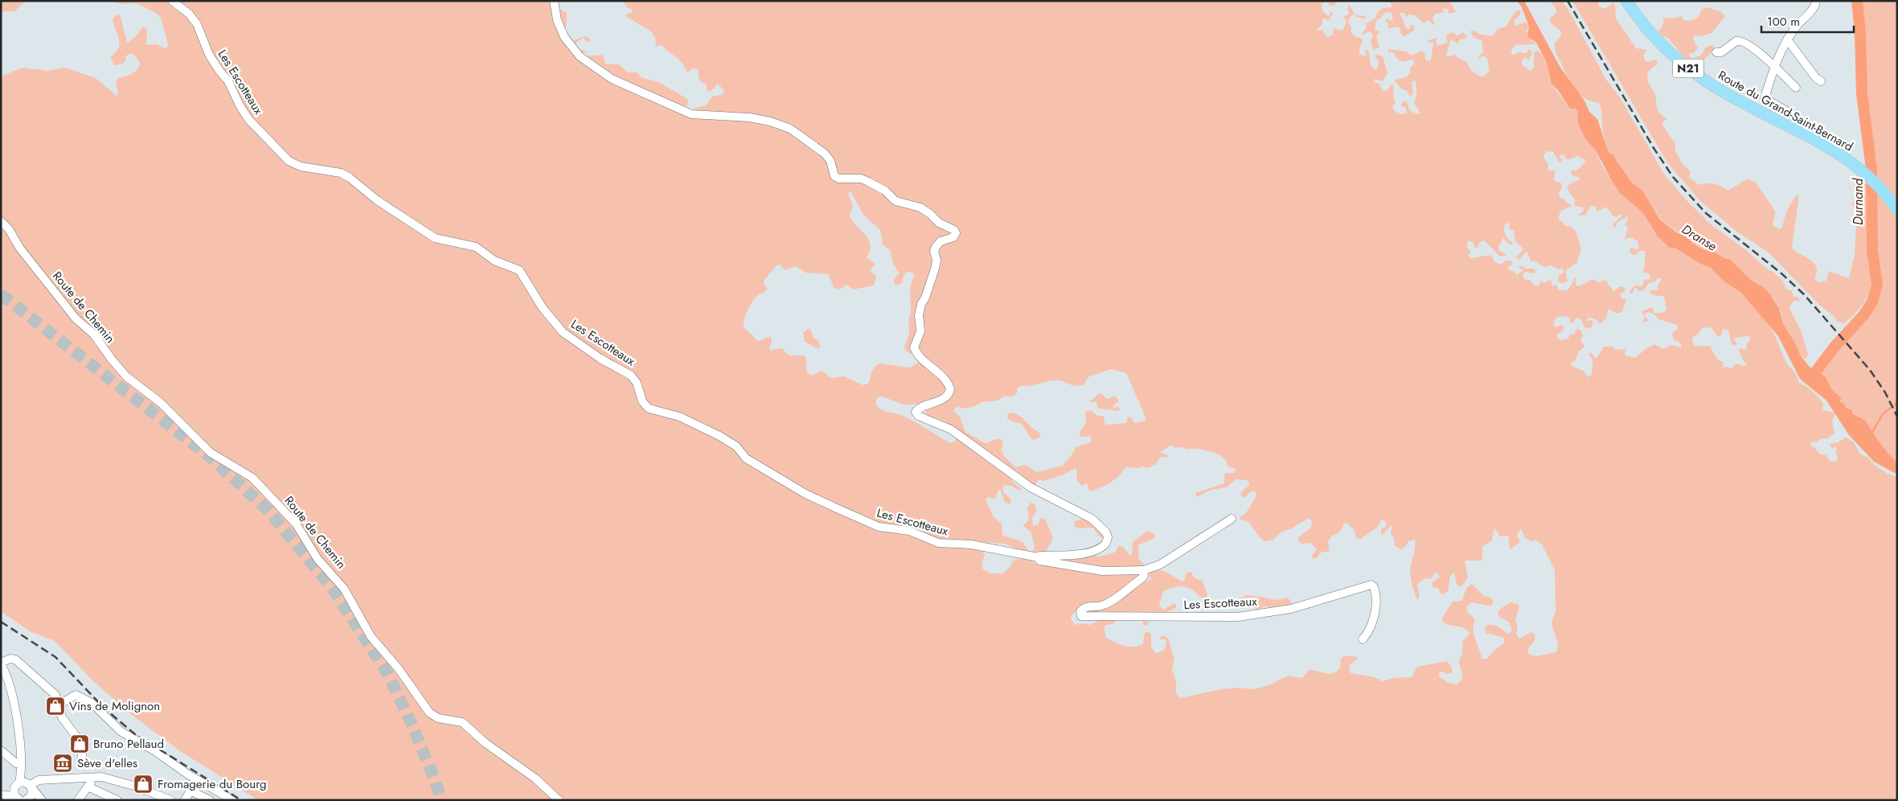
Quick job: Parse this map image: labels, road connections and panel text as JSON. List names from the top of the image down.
{
  "streets": {
    "main road": ["N21", "Route du Grand-Saint-Bernard"],
    "street": ["Les Escotteaux", "Route de Chemin"]
  },
  "water": ["Durnand", "Dranse"],
  "places": {
    "shop": ["Vins de Molignon", "Bruno Pellaud", "Fromagerie du Bourg"],
    "museum": ["Sève d'elles"]
  },
  "scale_bar": "100 m"
}
